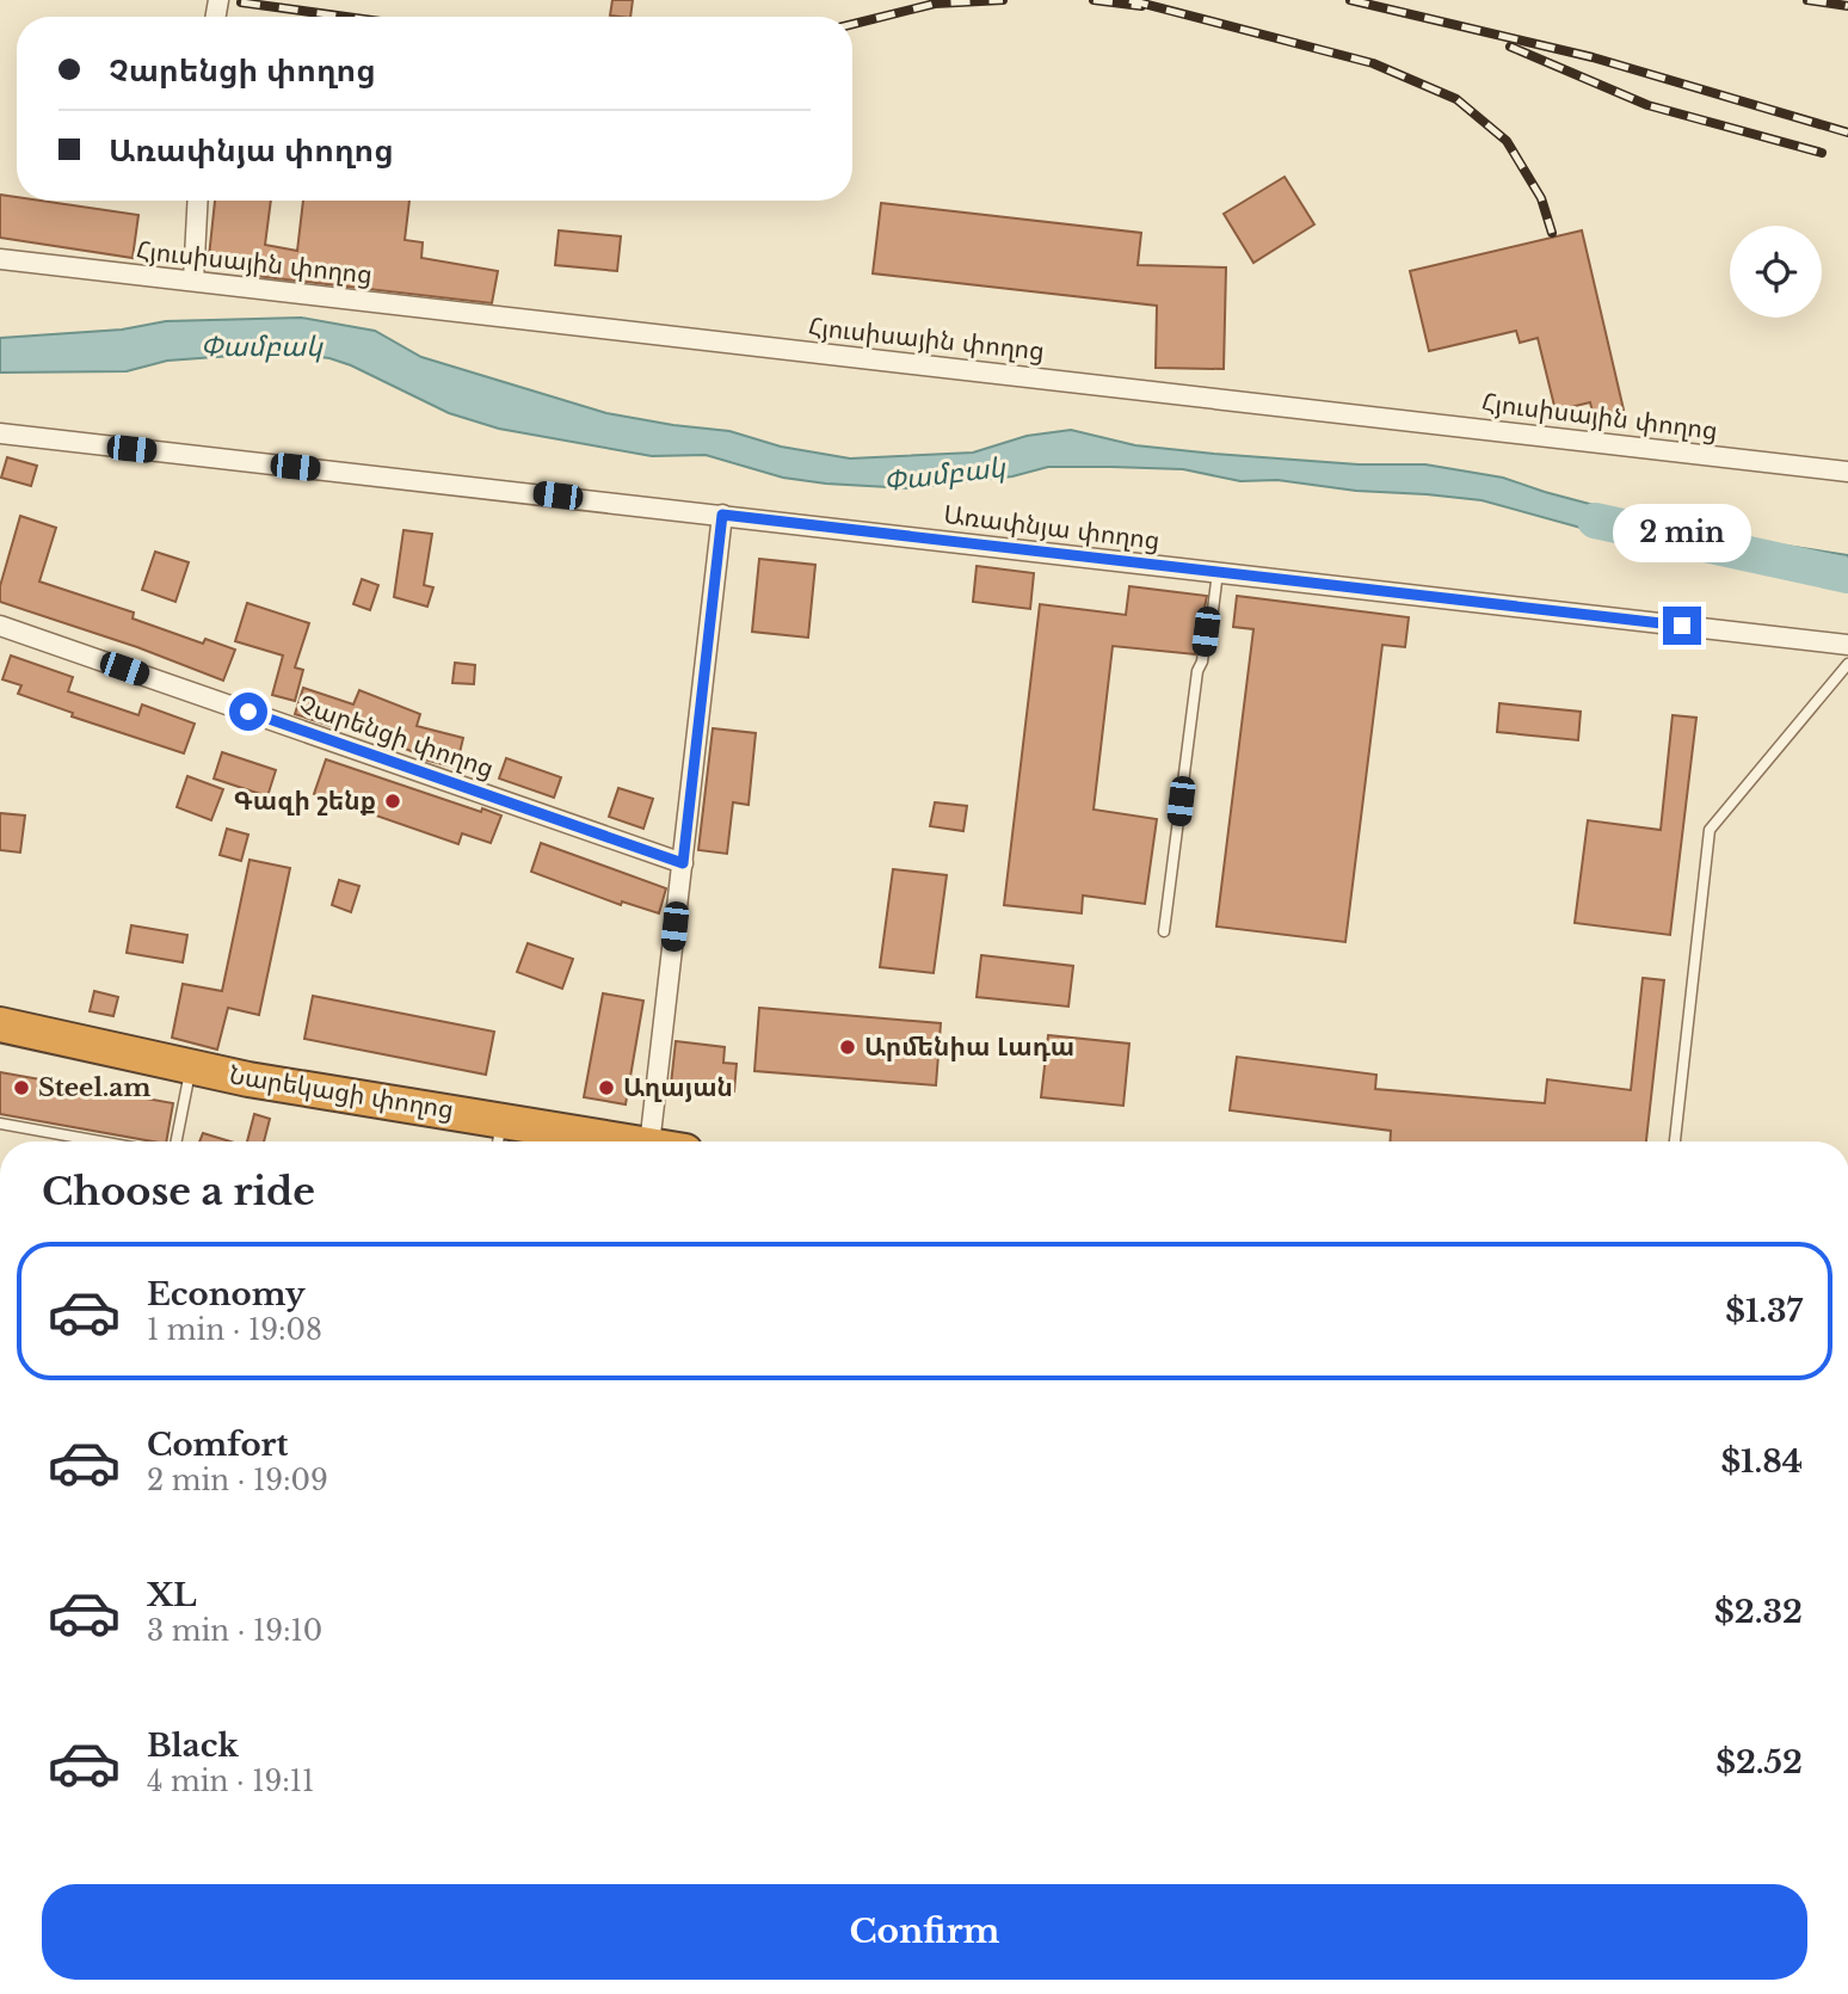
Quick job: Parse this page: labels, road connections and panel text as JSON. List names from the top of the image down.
{
  "streets": {
    "highway": ["Նարեկացի փողոց"],
    "street": ["Հյուսիսային փողոց", "Առափնյա փողոց", "Չարենցի փողոց"]
  },
  "water": ["Փամբակ"],
  "places": [
    "Գազի շենք",
    "Արմենիա Լադա",
    "Steel.am",
    "Աղայան"
  ],
  "page": {
    "banner": ["Չարենցի փողոց", "Առափնյա փողոց"],
    "bubble": "2 min",
    "heading": "Choose a ride",
    "list": [
      {
        "name": "Economy",
        "note": "1 min · 19:08",
        "value": "$1.37"
      },
      {
        "name": "Comfort",
        "note": "2 min · 19:09",
        "value": "$1.84"
      },
      {
        "name": "XL",
        "note": "3 min · 19:10",
        "value": "$2.32"
      },
      {
        "name": "Black",
        "note": "4 min · 19:11",
        "value": "$2.52"
      }
    ],
    "buttons": "Confirm"
  }
}
